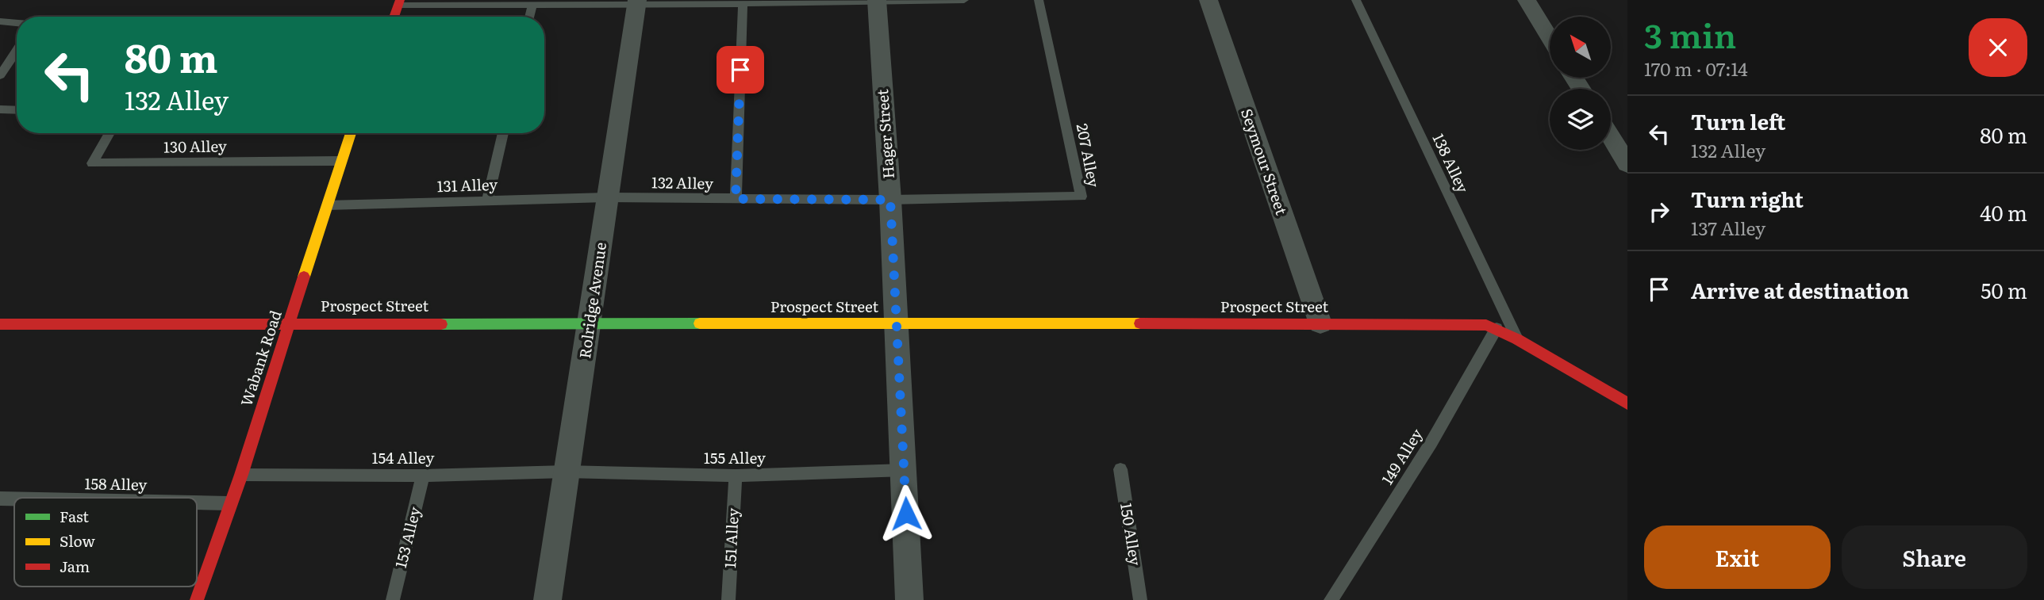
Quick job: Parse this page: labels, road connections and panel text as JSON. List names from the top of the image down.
{
  "streets": {
    "street": [
      "Hager Street",
      "Seymour Street",
      "Rolridge Avenue",
      "Prospect Street",
      "Wabank Road"
    ],
    "lane": [
      "130 Alley",
      "207 Alley",
      "138 Alley",
      "132 Alley",
      "131 Alley",
      "149 Alley",
      "154 Alley",
      "155 Alley",
      "158 Alley",
      "150 Alley",
      "153 Alley",
      "151 Alley"
    ]
  },
  "crossings": [
    ["Hager Street", "207 Alley"],
    ["Hager Street", "132 Alley"],
    ["Hager Street", "Prospect Street"],
    ["Hager Street", "155 Alley"],
    ["130 Alley", "Wabank Road"],
    ["207 Alley", "132 Alley"],
    ["Seymour Street", "Prospect Street"],
    ["138 Alley", "Prospect Street"],
    ["132 Alley", "131 Alley"],
    ["132 Alley", "Rolridge Avenue"],
    ["131 Alley", "Rolridge Avenue"],
    ["131 Alley", "Wabank Road"],
    ["Rolridge Avenue", "Prospect Street"],
    ["Rolridge Avenue", "154 Alley"],
    ["Rolridge Avenue", "155 Alley"],
    ["Prospect Street", "Wabank Road"],
    ["Prospect Street", "149 Alley"],
    ["Wabank Road", "154 Alley"],
    ["Wabank Road", "158 Alley"],
    ["154 Alley", "155 Alley"],
    ["154 Alley", "153 Alley"],
    ["155 Alley", "151 Alley"]
  ],
  "legend": ["Fast", "Slow", "Jam"],
  "north": "top left",
  "page": {
    "heading": ["3 min", "170 m · 07:14"],
    "turn": ["80 m", "132 Alley"],
    "list": [
      {
        "name": "Turn left",
        "note": "132 Alley",
        "value": "80 m"
      },
      {
        "name": "Turn right",
        "note": "137 Alley",
        "value": "40 m"
      },
      {
        "name": "Arrive at destination",
        "value": "50 m"
      }
    ],
    "buttons": ["Exit", "Share"]
  }
}
